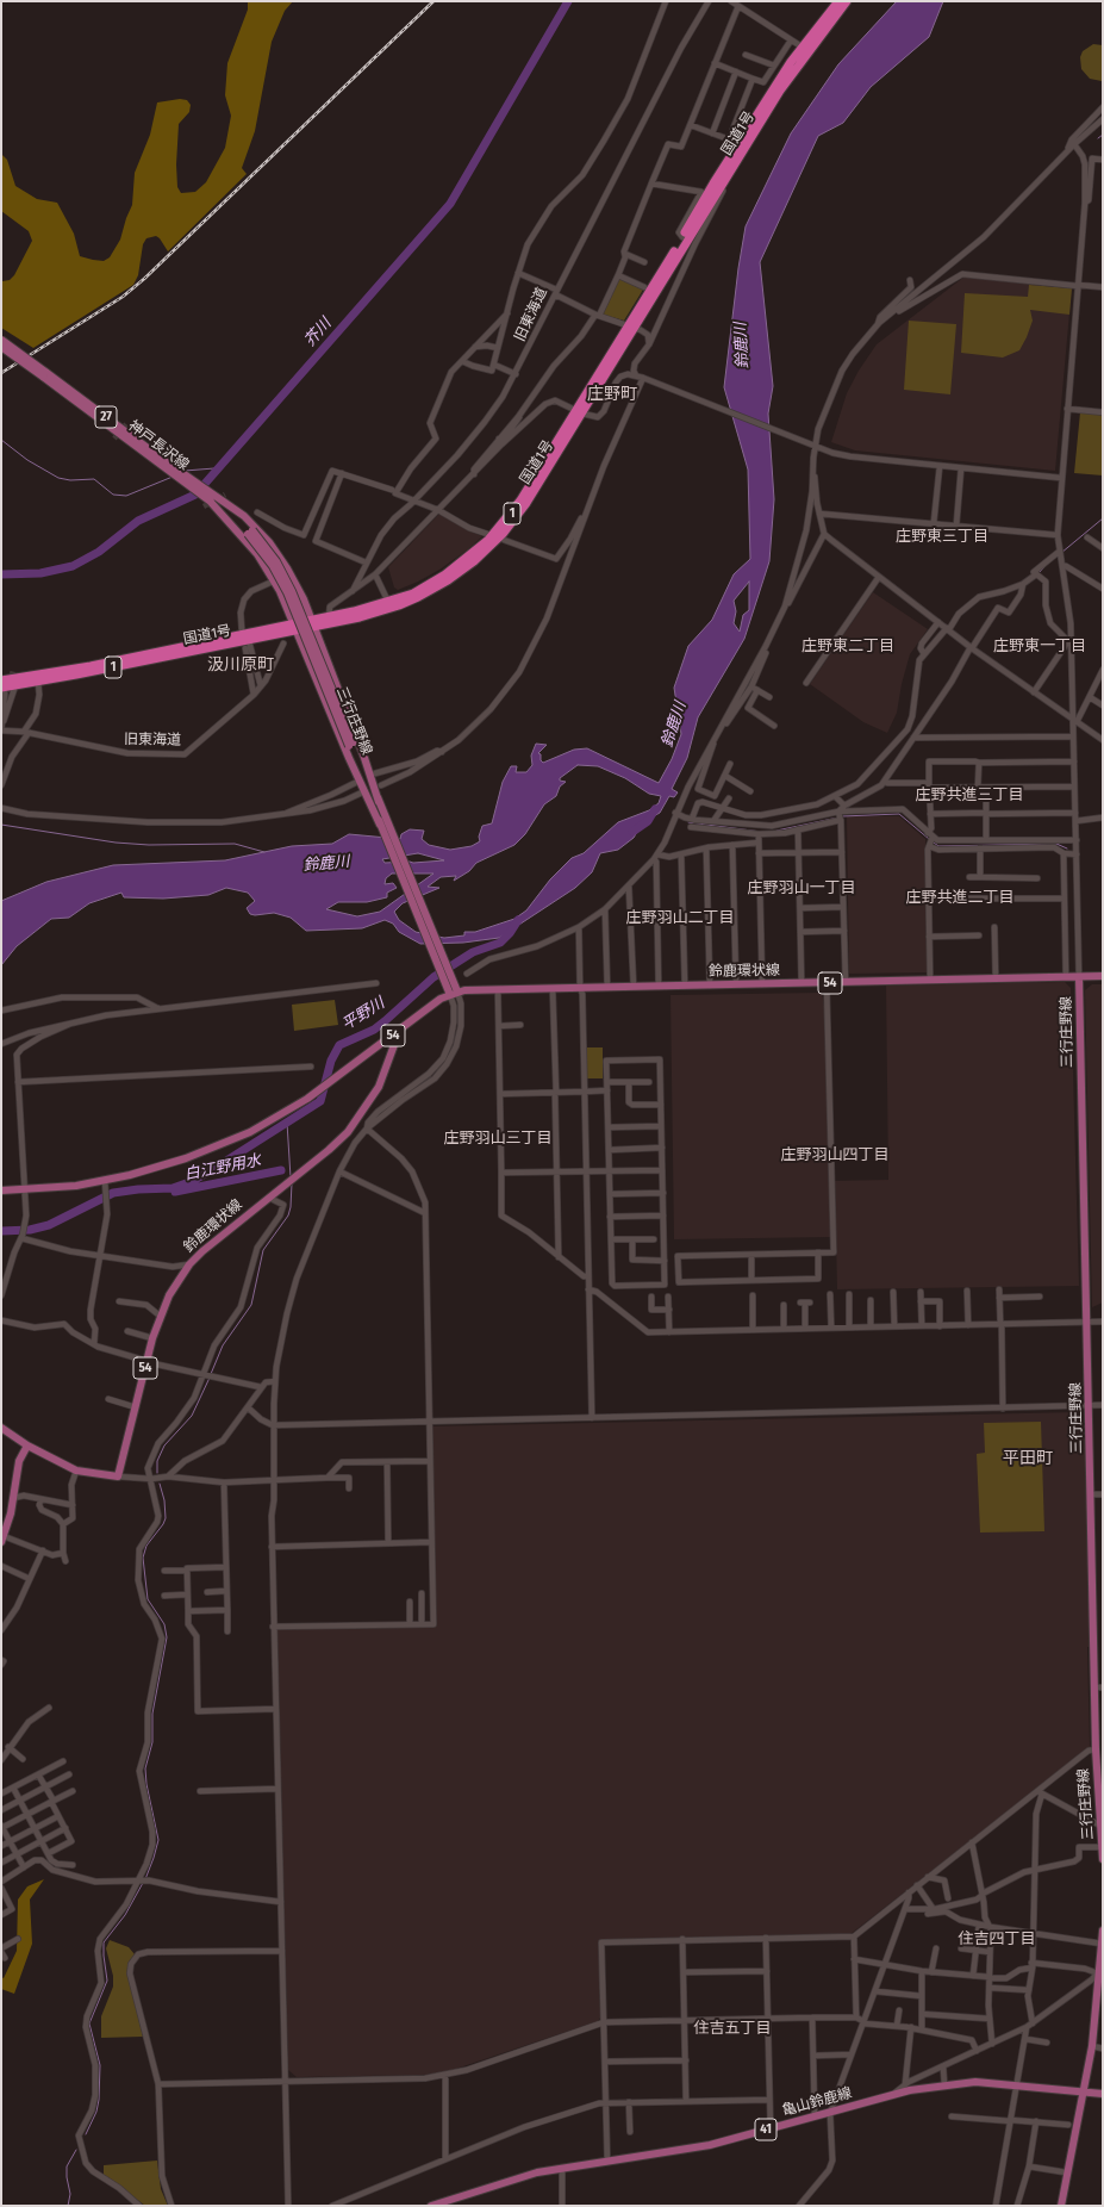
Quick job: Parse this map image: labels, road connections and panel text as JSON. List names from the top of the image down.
{
  "streets": {
    "highway": ["国道1号", "1"],
    "main road": [
      "27",
      "神戸長沢線",
      "三行庄野線",
      "鈴鹿環状線",
      "54",
      "亀山鈴鹿線",
      "41"
    ],
    "street": ["旧東海道"]
  },
  "crossings": [
    ["国道1号", "神戸長沢線"],
    ["国道1号", "三行庄野線"],
    ["神戸長沢線", "三行庄野線"],
    ["三行庄野線", "鈴鹿環状線"],
    ["鈴鹿環状線", "54"]
  ],
  "districts": [
    "庄野町",
    "庄野東三丁目",
    "庄野東二丁目",
    "庄野東一丁目",
    "汲川原町",
    "庄野共進三丁目",
    "庄野羽山一丁目",
    "庄野共進二丁目",
    "庄野羽山二丁目",
    "庄野羽山三丁目",
    "庄野羽山四丁目",
    "平田町",
    "住吉四丁目",
    "住吉五丁目"
  ],
  "water": [
    "芥川",
    "鈴鹿川",
    "平野川",
    "白江野用水"
  ]
}
